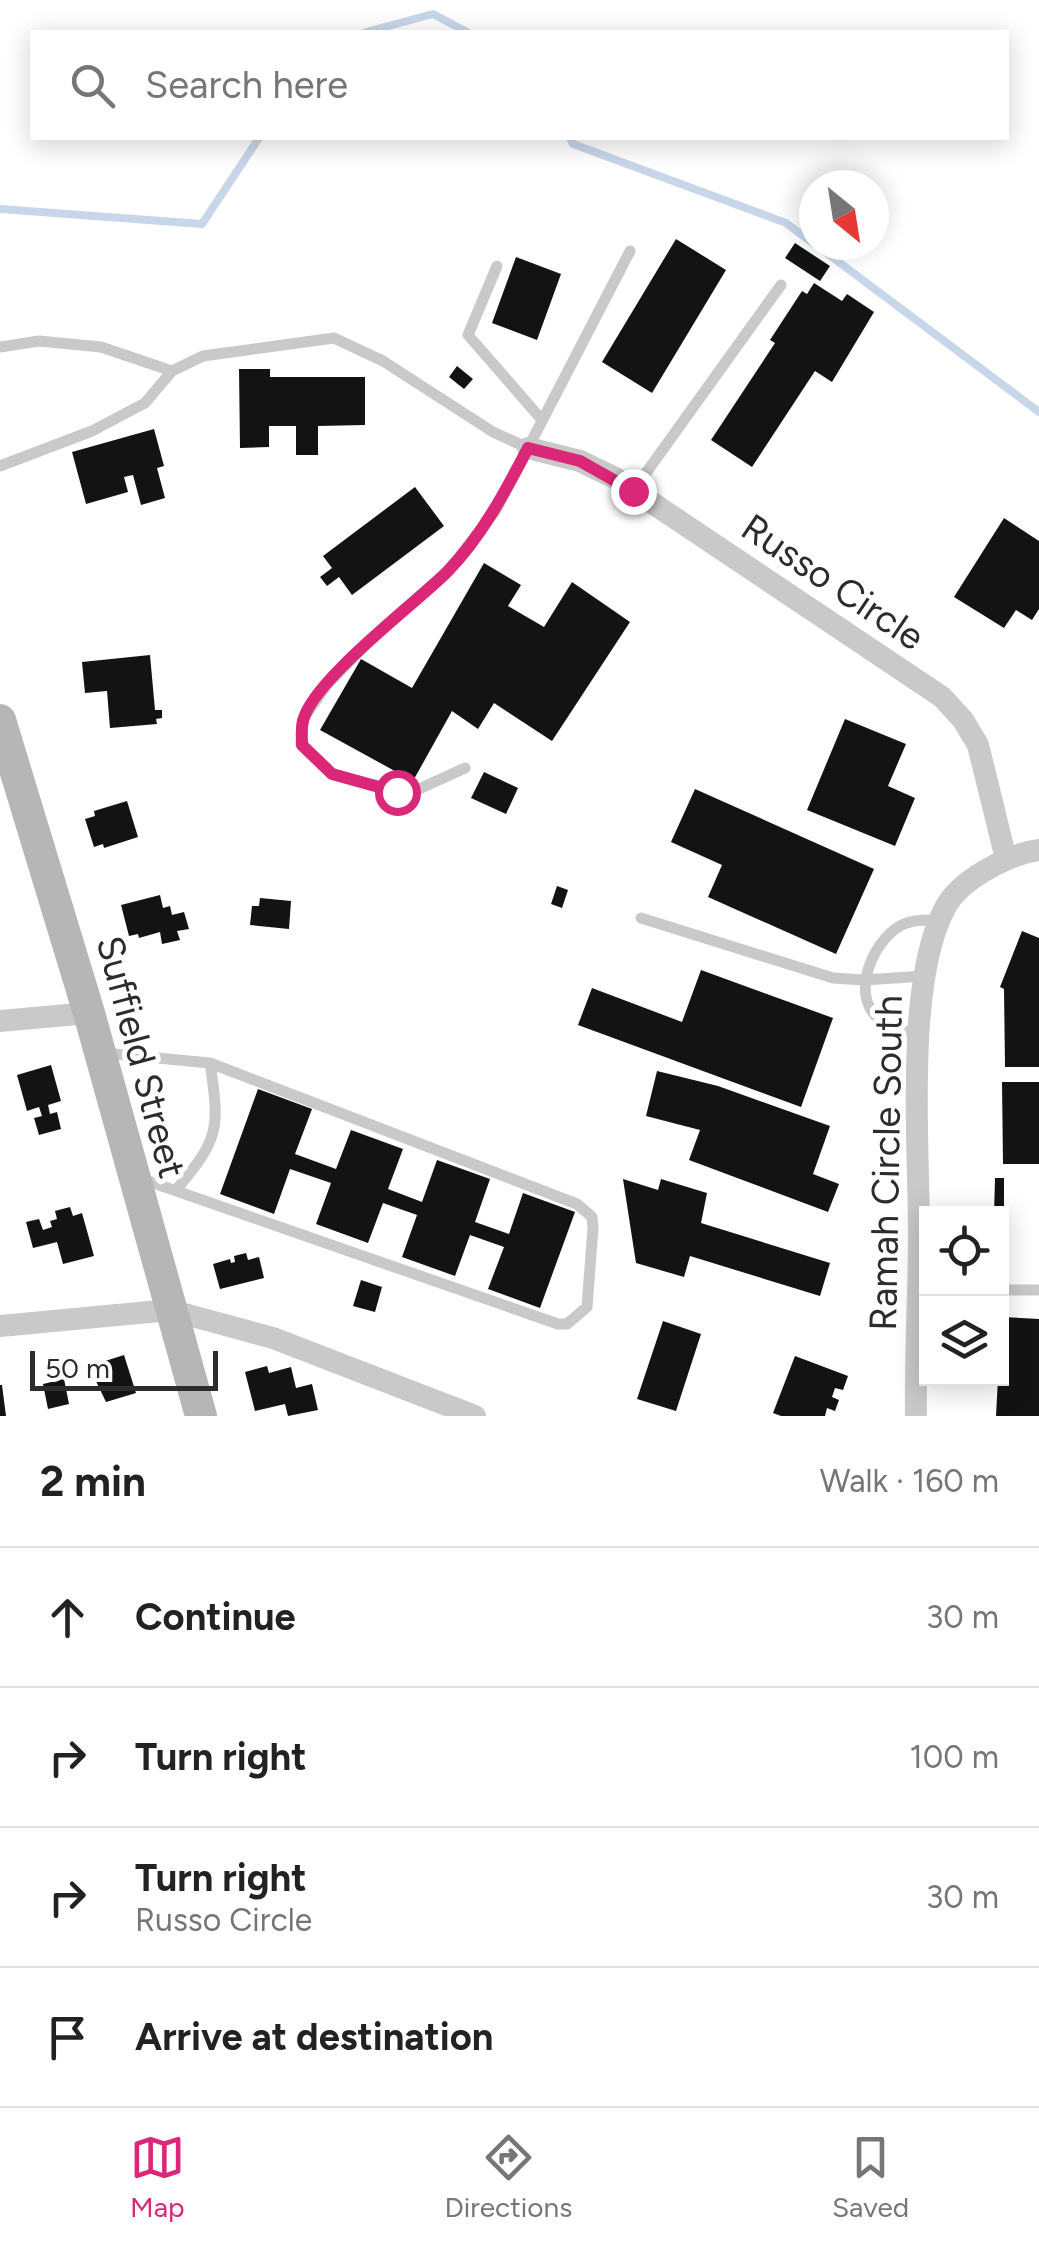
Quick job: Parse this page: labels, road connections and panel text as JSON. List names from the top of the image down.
{
  "streets": {
    "main road": ["Suffield Street"],
    "street": ["Russo Circle", "Ramah Circle South"]
  },
  "crossings": [
    ["Russo Circle", "Ramah Circle South"]
  ],
  "scale_bar": "50 m",
  "north": "bottom right",
  "page": {
    "search": "Search here",
    "scale": "50 m",
    "heading": ["2 min", "Walk · 160 m"],
    "list": [
      ["Continue", "30 m"],
      ["Turn right", "100 m"],
      ["Turn right", "Russo Circle", "30 m"],
      "Arrive at destination"
    ],
    "nav": ["Map", "Directions", "Saved"]
  }
}
